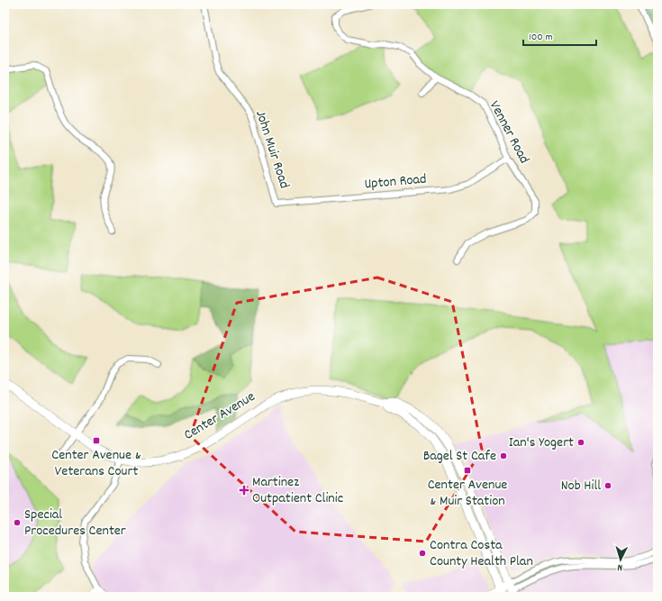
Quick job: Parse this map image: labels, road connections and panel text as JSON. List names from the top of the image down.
{
  "streets": {
    "street": [
      "Venner Road",
      "John Muir Road",
      "Upton Road",
      "Center Avenue"
    ]
  },
  "crossings": [
    ["Venner Road", "Upton Road"],
    ["John Muir Road", "Upton Road"]
  ],
  "places": {
    "transit": ["Center Avenue & Veterans Court", "Center Avenue & Muir Station"],
    "other": [
      "Ian's Yogert",
      "Bagel St Cafe",
      "Nob Hill",
      "Special Procedures Center",
      "Contra Costa County Health Plan"
    ],
    "health": ["Martinez Outpatient Clinic"]
  },
  "scale_bar": "100 m",
  "north": "bottom"
}
